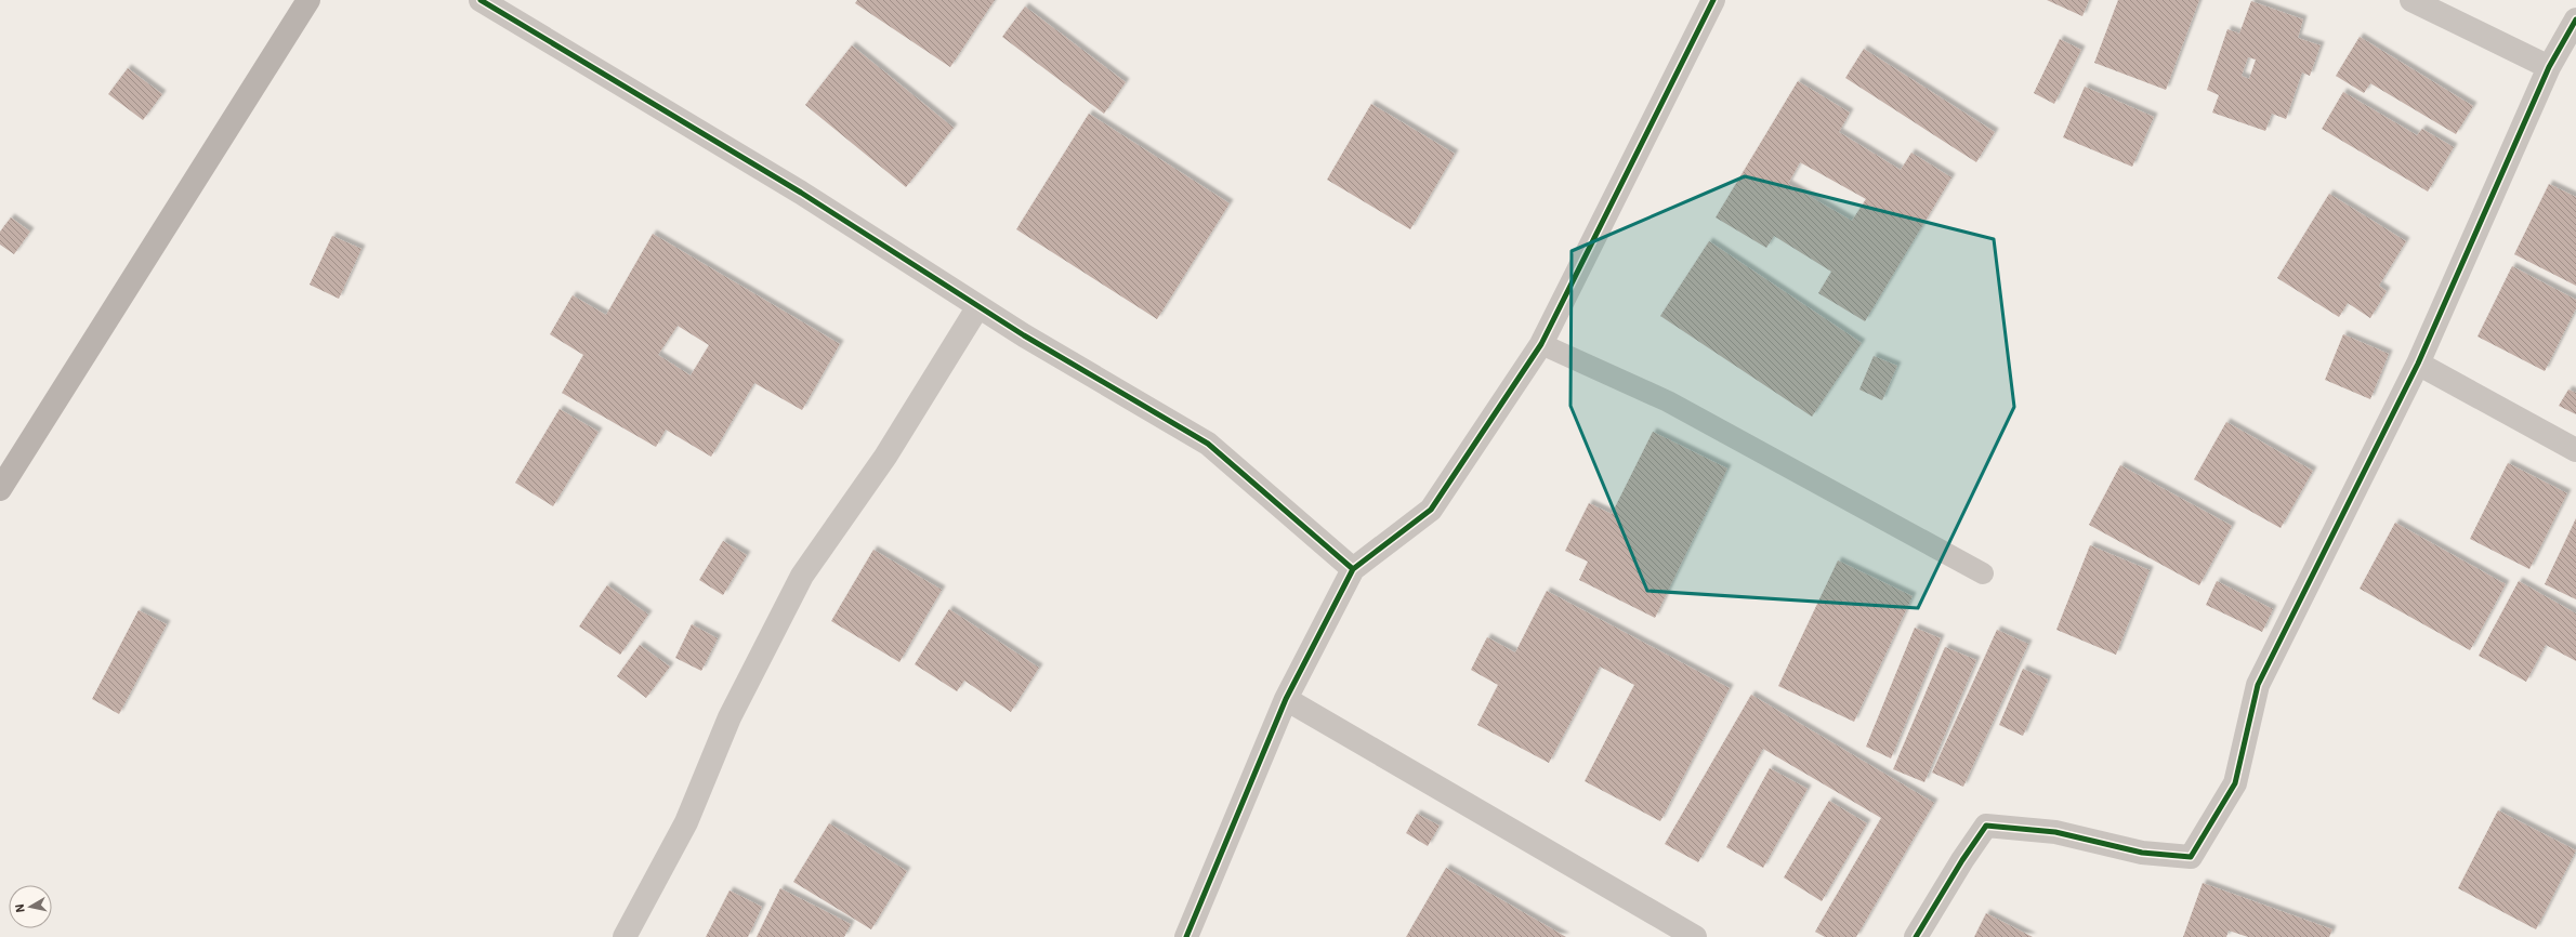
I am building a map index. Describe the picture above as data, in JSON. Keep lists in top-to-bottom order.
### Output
{
  "north": "left"
}
